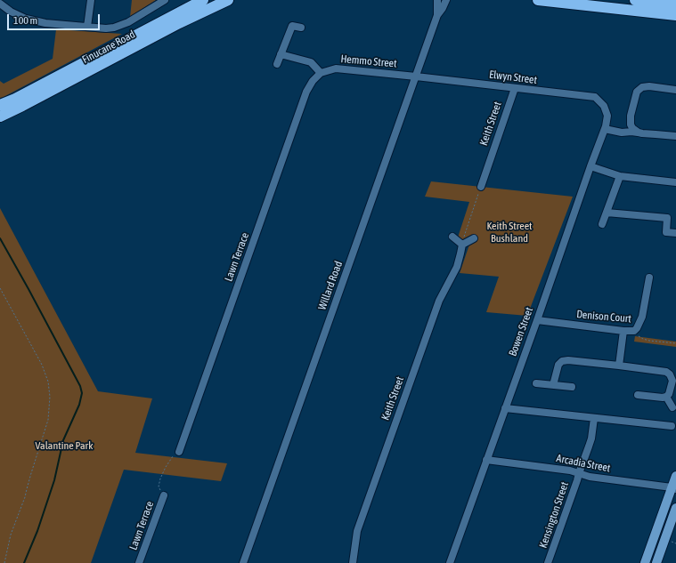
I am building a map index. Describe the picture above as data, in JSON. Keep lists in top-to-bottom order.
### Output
{
  "streets": {
    "highway": ["Finucane Road"],
    "street": [
      "Hemmo Street",
      "Elwyn Street",
      "Keith Street",
      "Lawn Terrace",
      "Willard Road",
      "Denison Court",
      "Bowen Street",
      "Arcadia Street",
      "Kensington Street"
    ]
  },
  "crossings": [
    ["Hemmo Street", "Elwyn Street"],
    ["Hemmo Street", "Lawn Terrace"],
    ["Hemmo Street", "Willard Road"],
    ["Elwyn Street", "Keith Street"],
    ["Elwyn Street", "Willard Road"],
    ["Elwyn Street", "Bowen Street"],
    ["Denison Court", "Bowen Street"],
    ["Bowen Street", "Arcadia Street"],
    ["Arcadia Street", "Kensington Street"]
  ],
  "parks": ["Keith Street Bushland", "Valantine Park"],
  "scale_bar": "100 m"
}
